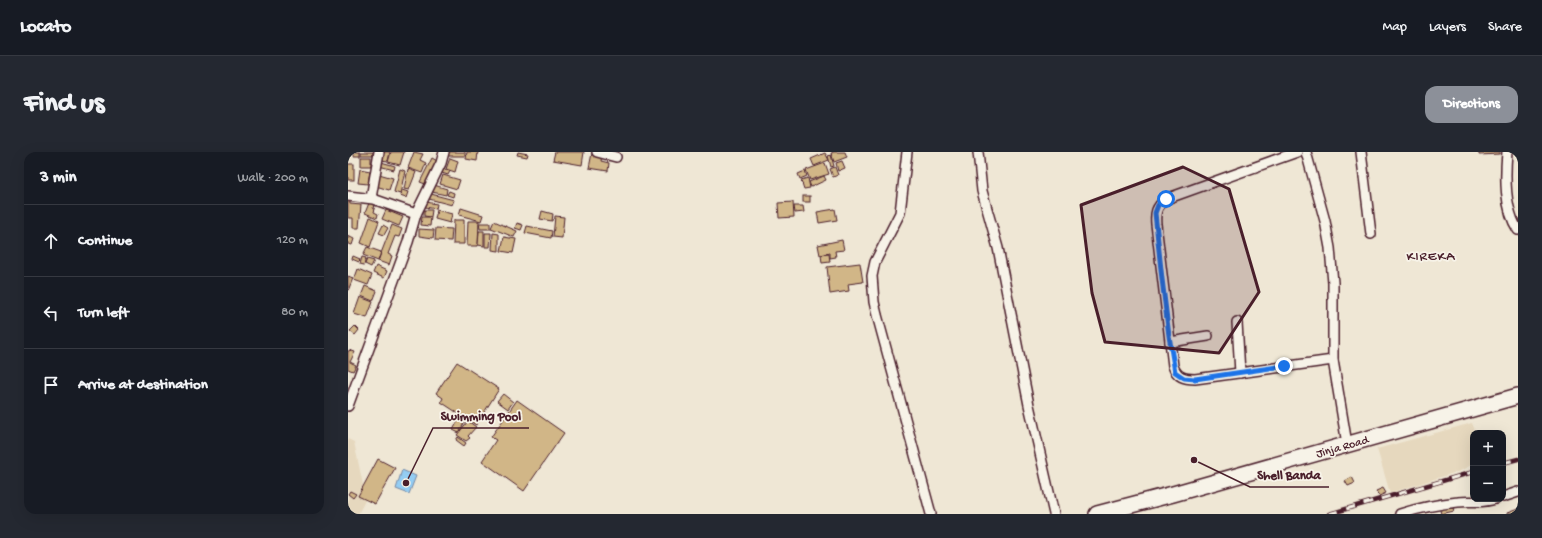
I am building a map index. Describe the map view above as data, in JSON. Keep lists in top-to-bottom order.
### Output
{
  "streets": {
    "highway": ["Jinja Road"]
  },
  "districts": ["KIREKA"],
  "places": ["Shell Banda", "Swimming Pool"],
  "page": {
    "header": "Locato",
    "nav": ["Map", "Layers", "Share"],
    "buttons": "Directions",
    "title": "Find us",
    "heading": ["3 min", "Walk · 200 m"],
    "list": [
      ["Continue", "120 m"],
      ["Turn left", "80 m"],
      "Arrive at destination"
    ],
    "map_buttons": ["+", "−"]
  }
}
